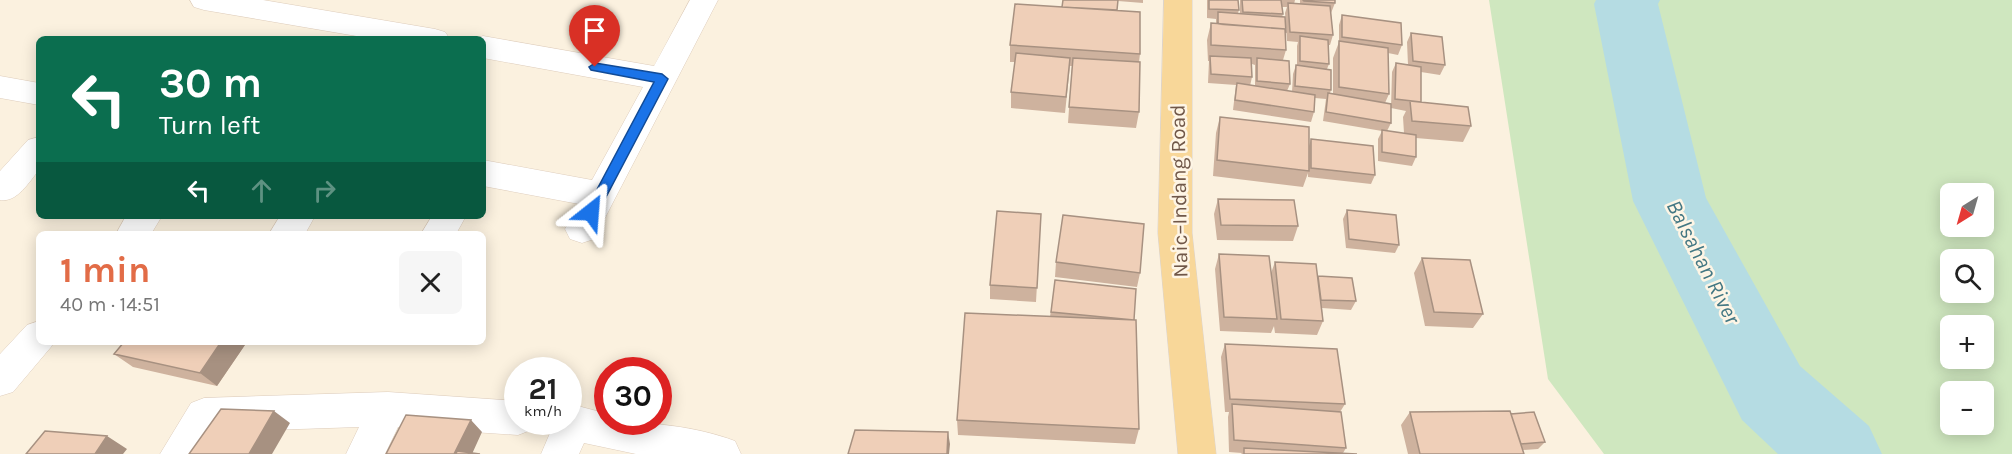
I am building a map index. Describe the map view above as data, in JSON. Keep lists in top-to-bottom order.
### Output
{
  "streets": {
    "main road": ["Naic–Indang Road"]
  },
  "water": ["Balsahan River"],
  "north": "bottom left",
  "page": {
    "turn": ["30 m", "Turn left"],
    "map_buttons": ["+", "−"],
    "heading": ["1 min", "40 m · 14:51"],
    "speed": "21 km/h",
    "limit": "30"
  }
}
